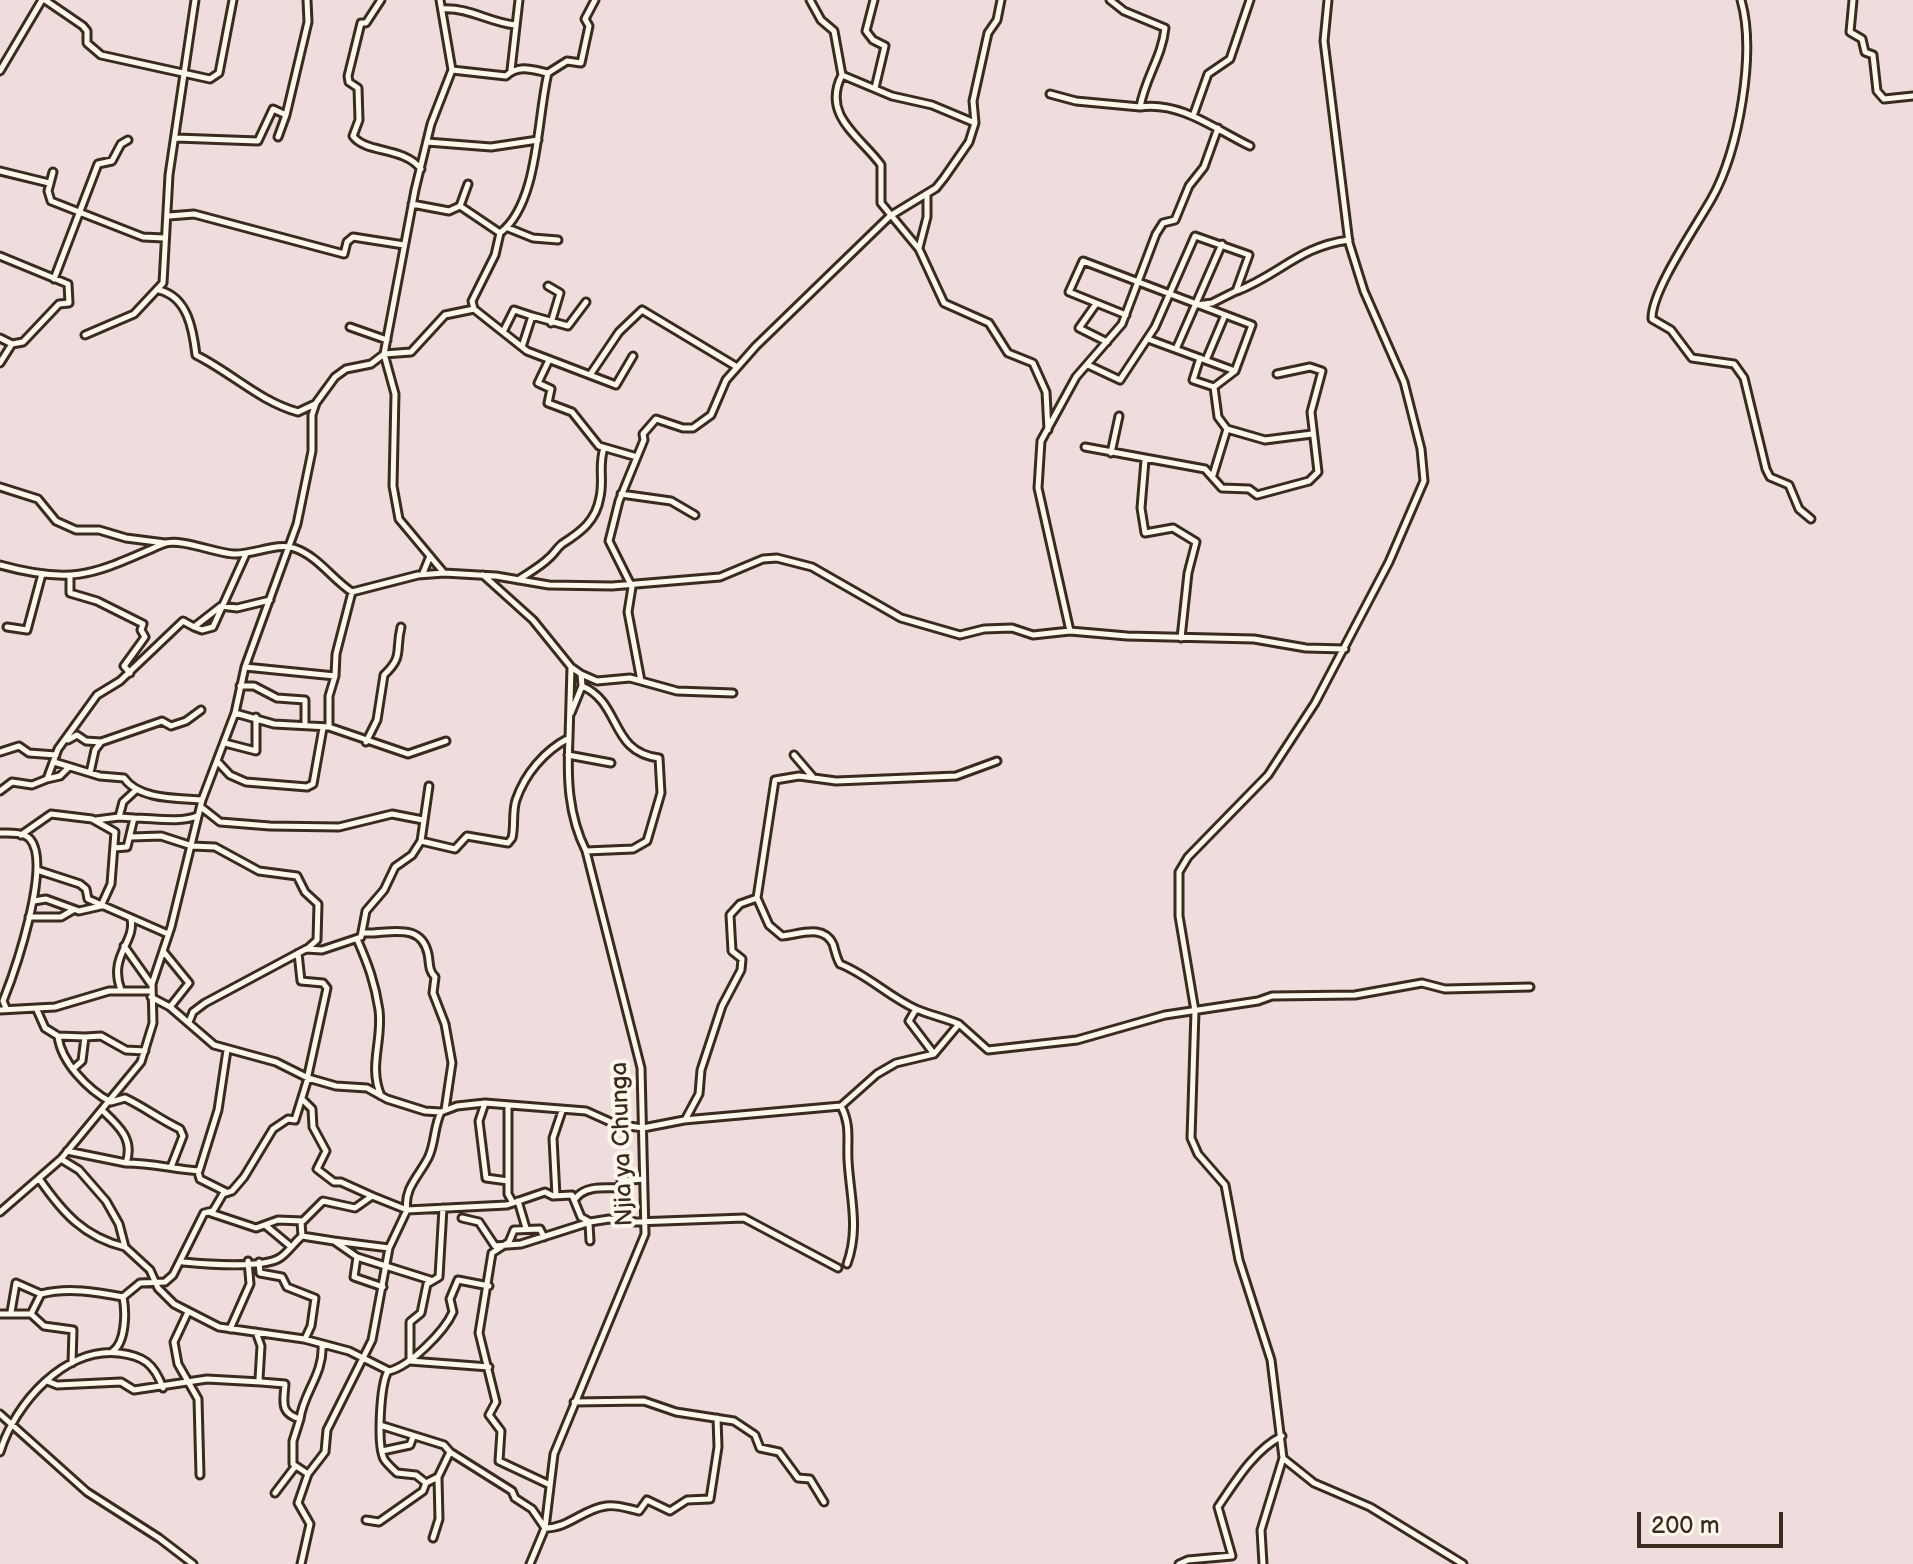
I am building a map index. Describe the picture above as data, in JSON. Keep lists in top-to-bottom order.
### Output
{
  "streets": {
    "street": ["Njia ya Chunga"]
  },
  "scale_bar": "200 m"
}
